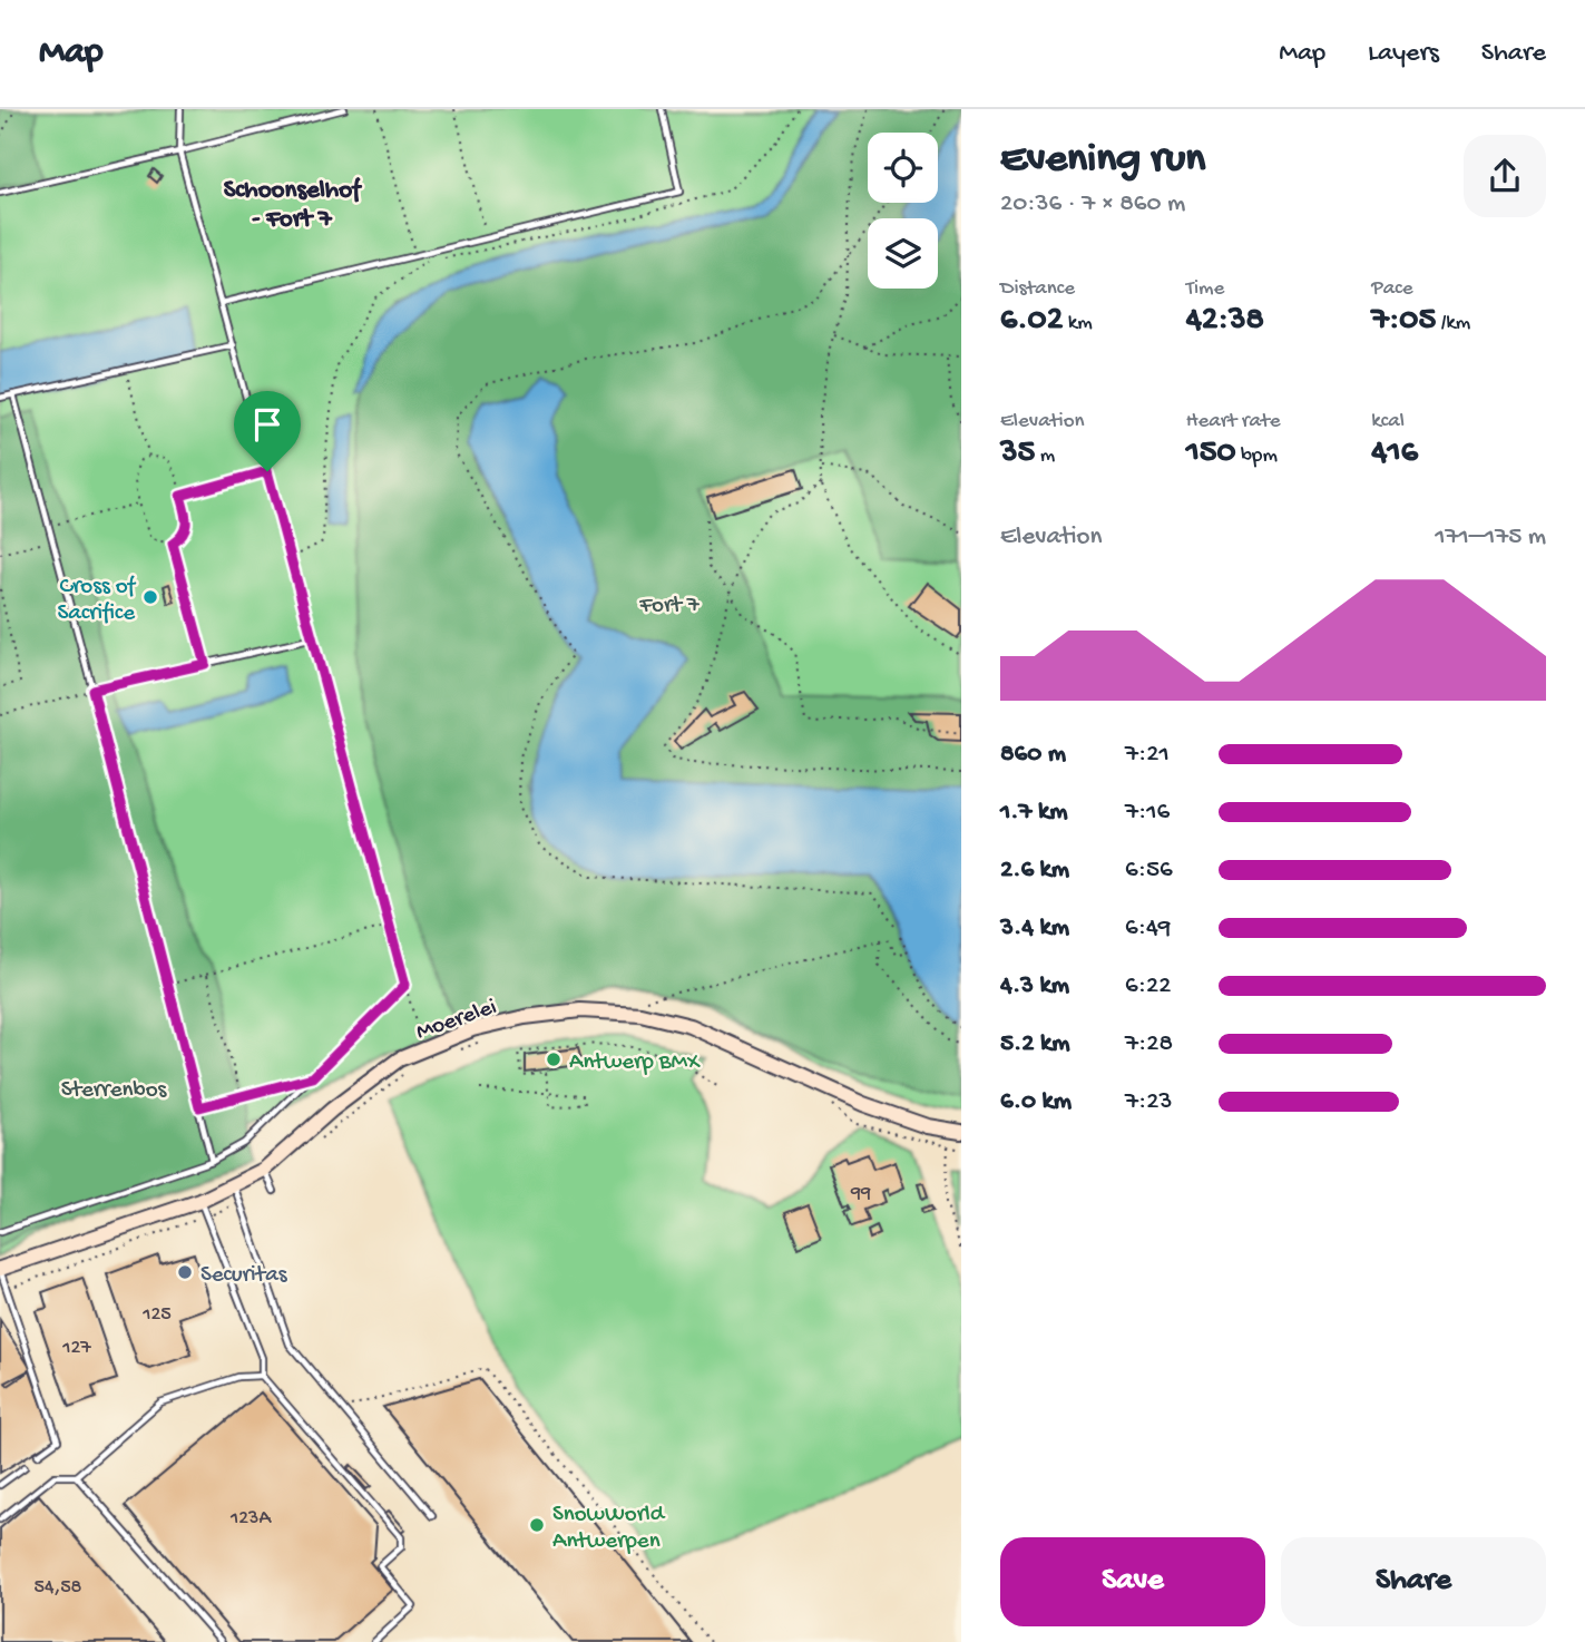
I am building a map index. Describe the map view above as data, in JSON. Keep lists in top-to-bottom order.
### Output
{
  "streets": {
    "street": ["Moerelei"]
  },
  "districts": ["Schoonselhof - Fort 7"],
  "parks": ["Fort 7", "Sterrenbos"],
  "places": [
    "Cross of Sacrifice",
    "Antwerp BMX",
    "Securitas",
    "SnowWorld Antwerpen"
  ],
  "house_numbers": [
    "99",
    "125",
    "127",
    "123A",
    "54,58"
  ],
  "page": {
    "header": "Map",
    "nav": ["Map", "Layers", "Share"],
    "heading": ["Evening run", "20:36 · 7 × 860 m"],
    "stats": [
      ["Distance", "6.02 km"],
      ["Time", "42:38"],
      ["Pace", "7:05 /km"],
      ["Elevation", "35 m"],
      ["Heart rate", "150 bpm"],
      ["kcal", "416"]
    ],
    "chart": ["Elevation", "171–175 m"],
    "list": [
      {
        "name": "860 m",
        "note": "7:21"
      },
      {
        "name": "1.7 km",
        "note": "7:16"
      },
      {
        "name": "2.6 km",
        "note": "6:56"
      },
      {
        "name": "3.4 km",
        "note": "6:49"
      },
      {
        "name": "4.3 km",
        "note": "6:22"
      },
      {
        "name": "5.2 km",
        "note": "7:28"
      },
      {
        "name": "6.0 km",
        "note": "7:23"
      }
    ],
    "buttons": ["Save", "Share"]
  }
}
